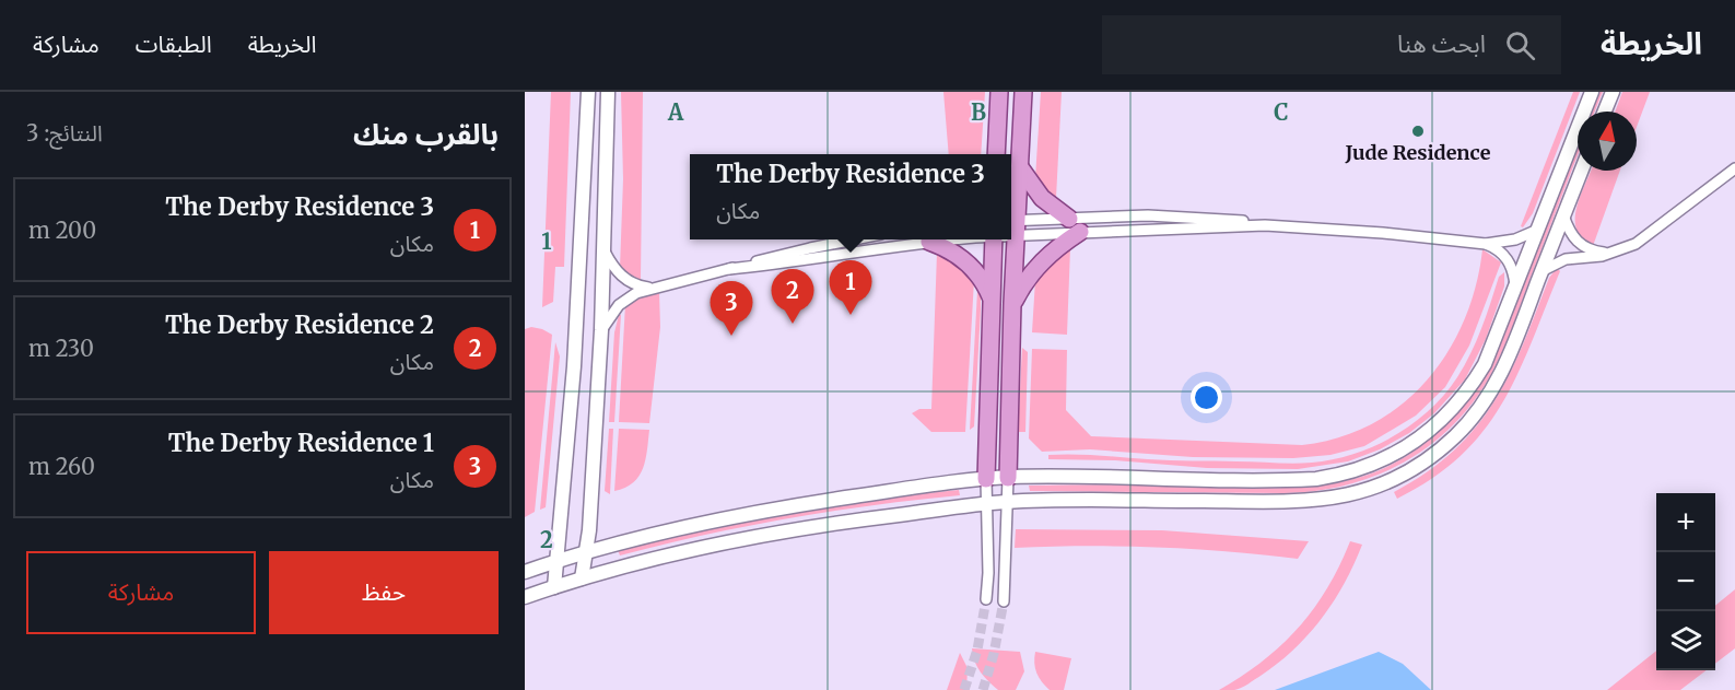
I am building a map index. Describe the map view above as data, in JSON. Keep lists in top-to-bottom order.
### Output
{
  "places": ["Jude Residence"],
  "north": "top",
  "page": {
    "header": "الخريطة",
    "search": "ابحث هنا",
    "nav": ["الخريطة", "الطبقات", "مشاركة"],
    "heading": ["بالقرب منك", "النتائج: 3"],
    "popup": ["The Derby Residence 3", "مكان"],
    "list": [
      {
        "mark": "1",
        "name": "The Derby Residence 3",
        "note": "مكان",
        "value": "200 m"
      },
      {
        "mark": "2",
        "name": "The Derby Residence 2",
        "note": "مكان",
        "value": "230 m"
      },
      {
        "mark": "3",
        "name": "The Derby Residence 1",
        "note": "مكان",
        "value": "260 m"
      }
    ],
    "pins": ["1", "2", "3"],
    "map_buttons": ["+", "−"],
    "buttons": ["حفظ", "مشاركة"]
  },
  "grid": {
    "columns": ["A", "B", "C"],
    "rows": ["1", "2"]
  }
}
